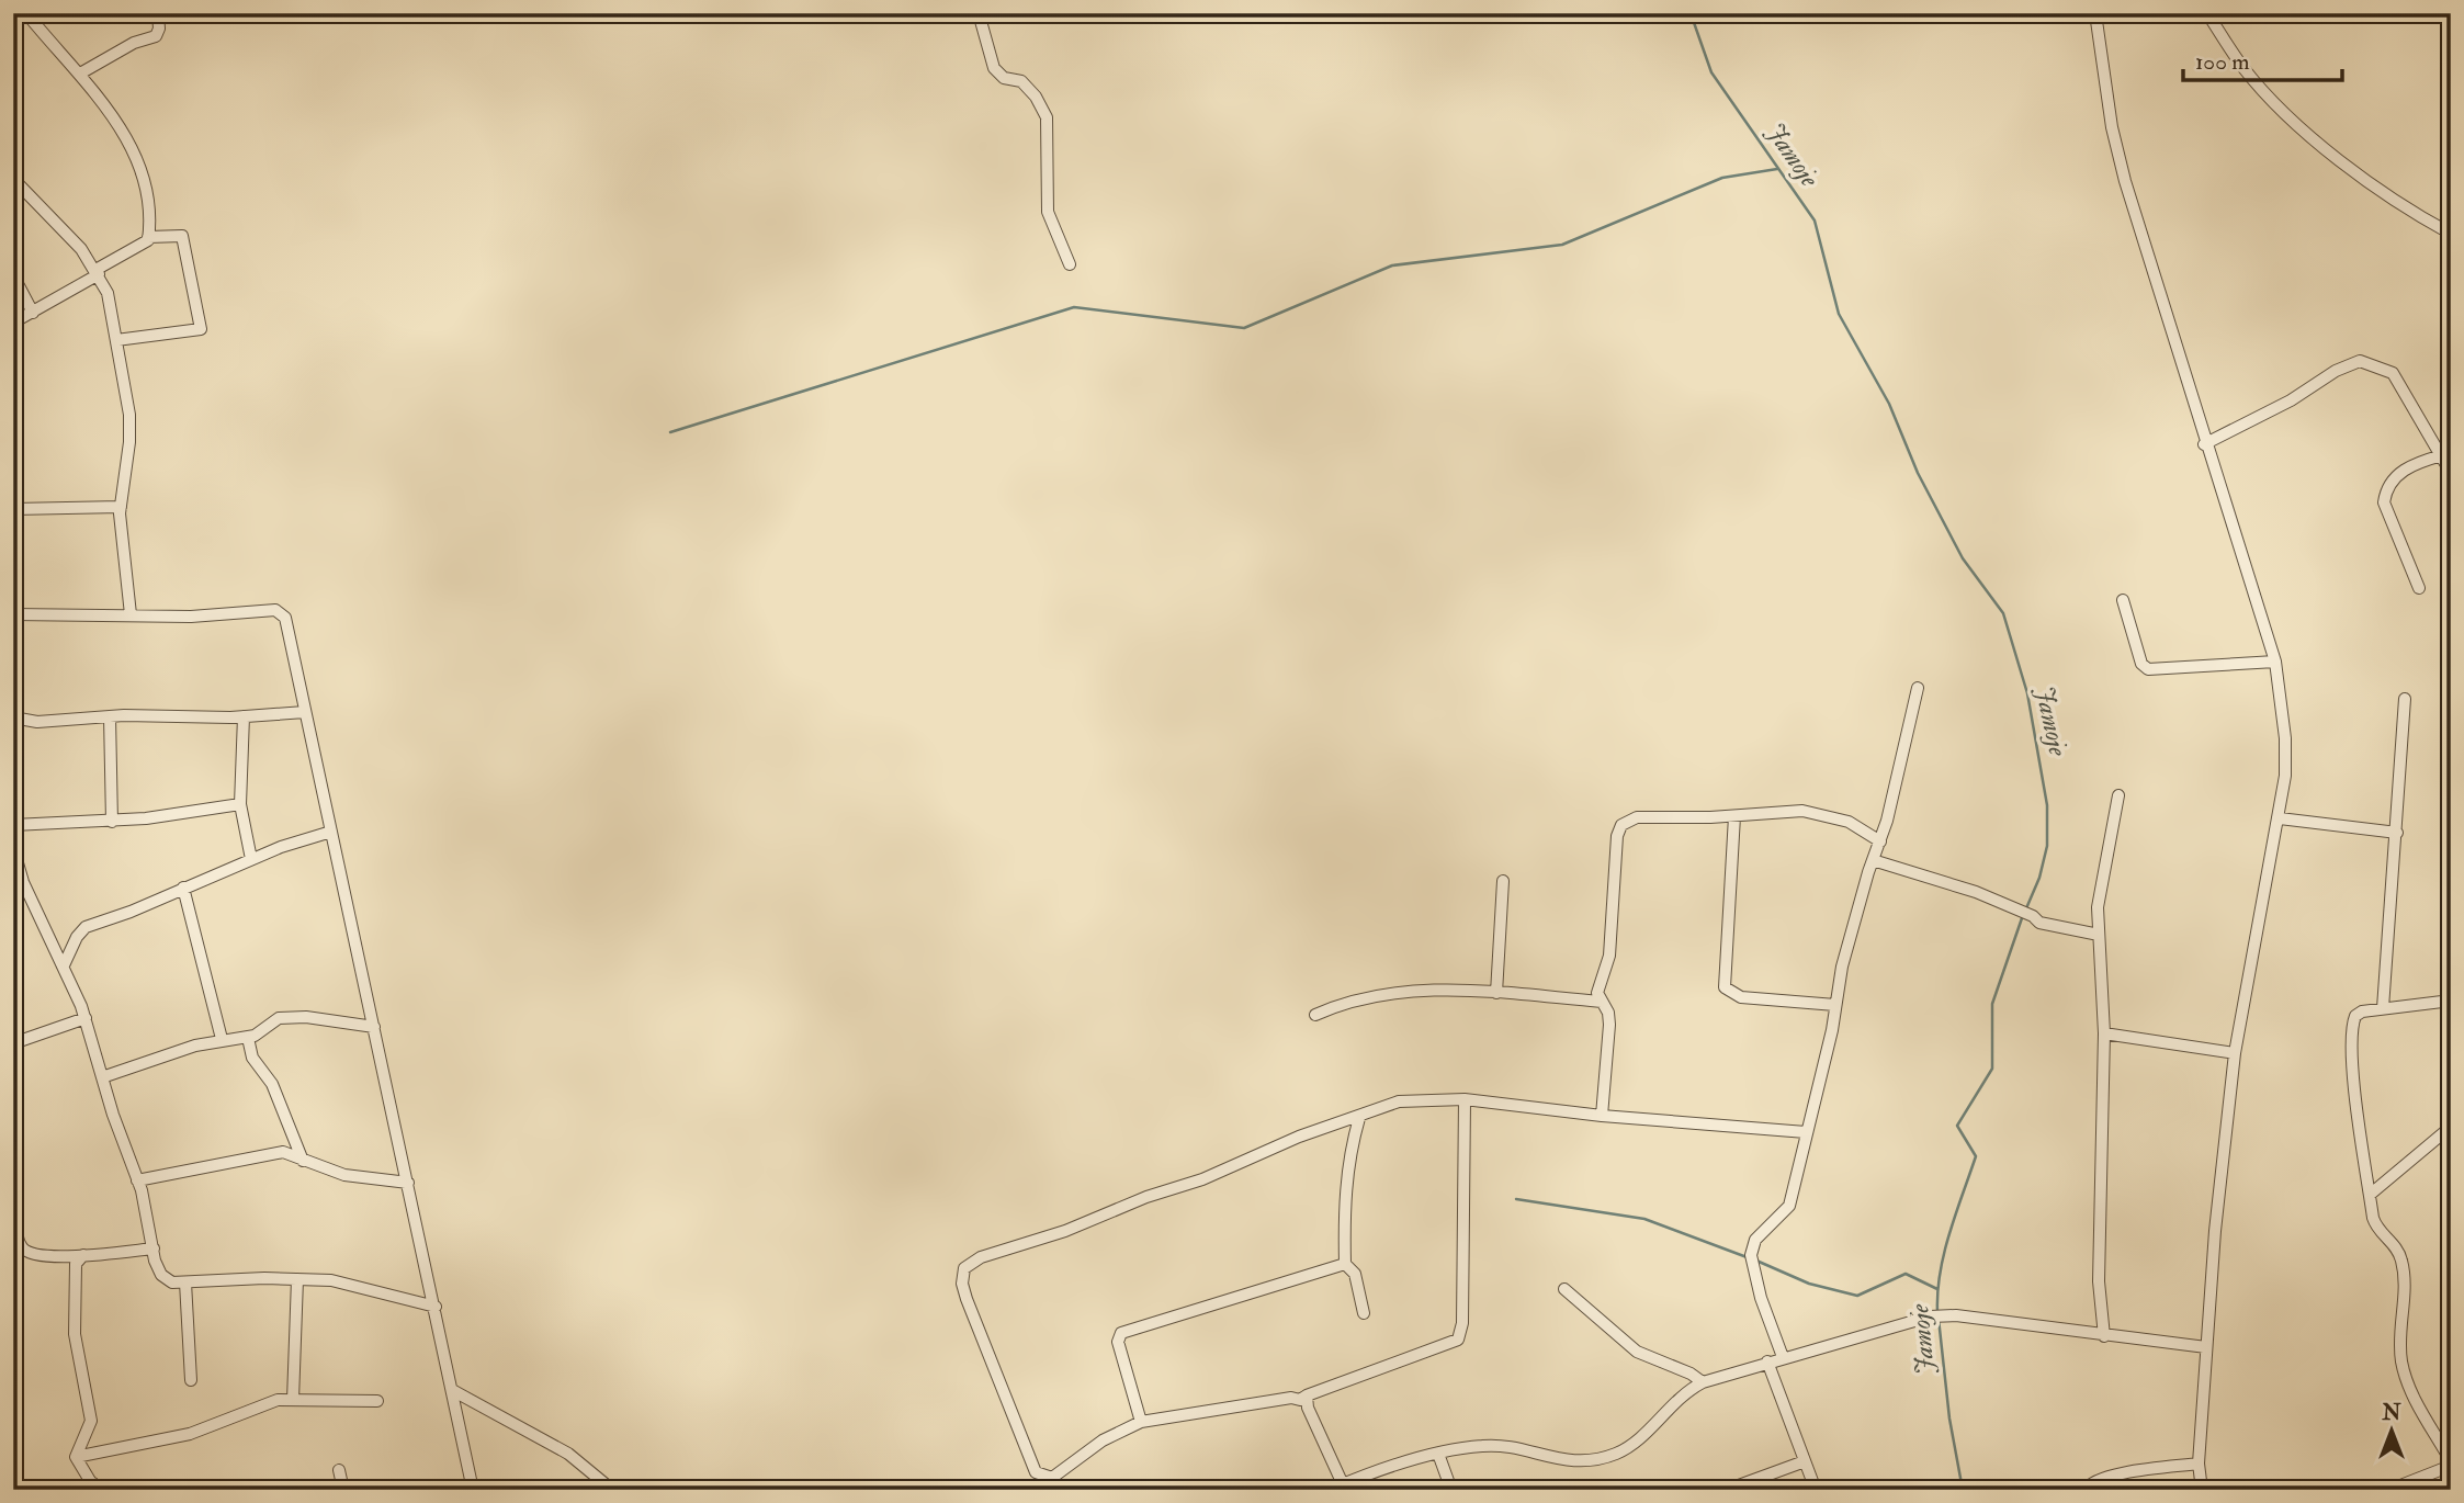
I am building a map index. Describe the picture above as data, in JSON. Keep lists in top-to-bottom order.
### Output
{
  "water": ["Jamoje"],
  "scale_bar": "100 m",
  "north": "top"
}
